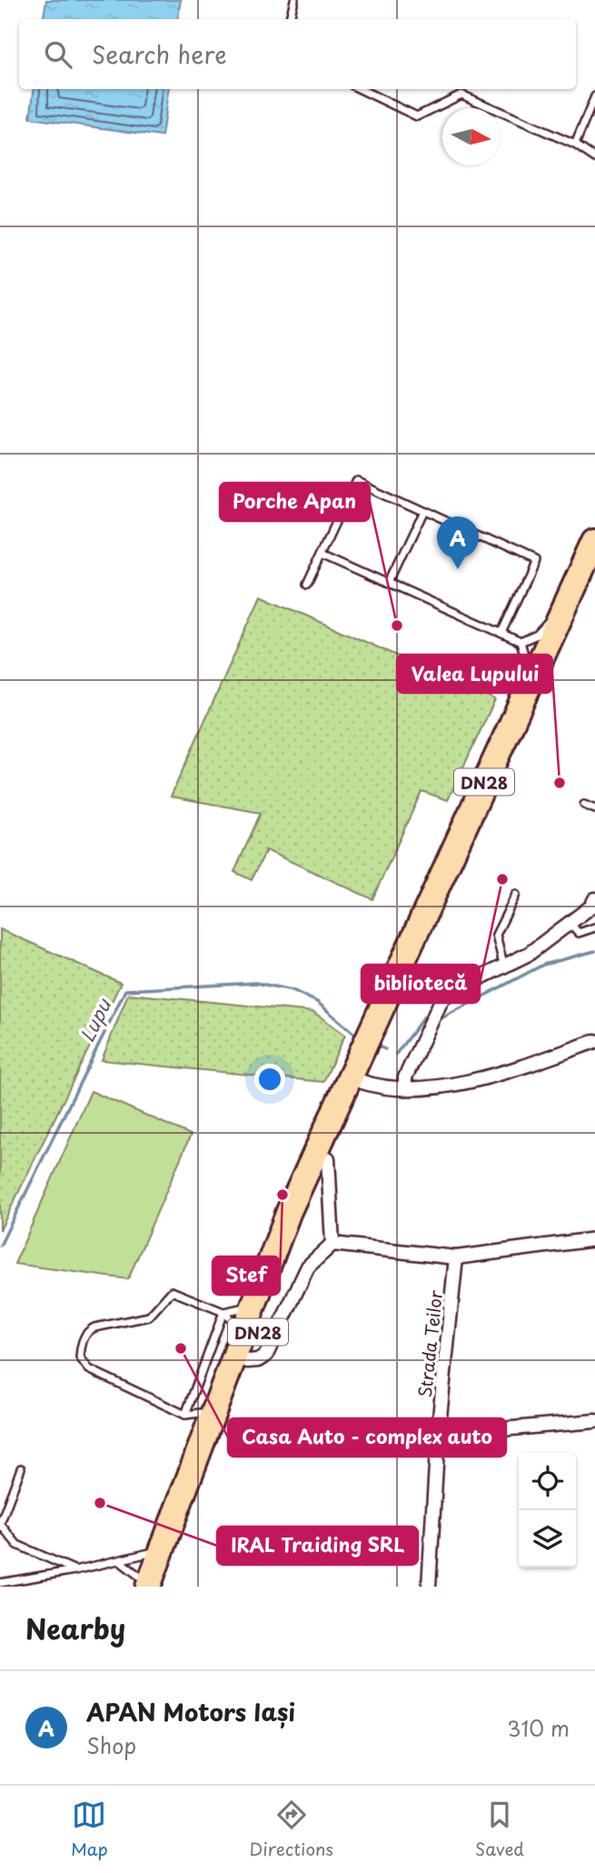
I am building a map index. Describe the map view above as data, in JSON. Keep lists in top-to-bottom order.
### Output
{
  "streets": {
    "highway": ["DN28"],
    "street": ["Strada Teilor"]
  },
  "water": ["Lupu"],
  "places": [
    "Porche Apan",
    "Valea Lupului",
    "bibliotecă",
    "Stef",
    "Casa Auto - complex auto",
    "IRAL Traiding SRL"
  ],
  "north": "right",
  "page": {
    "search": "Search here",
    "pins": "A",
    "heading": "Nearby",
    "list": [
      {
        "mark": "A",
        "name": "APAN Motors Iași",
        "note": "Shop",
        "value": "310 m"
      }
    ],
    "nav": ["Map", "Directions", "Saved"]
  }
}
